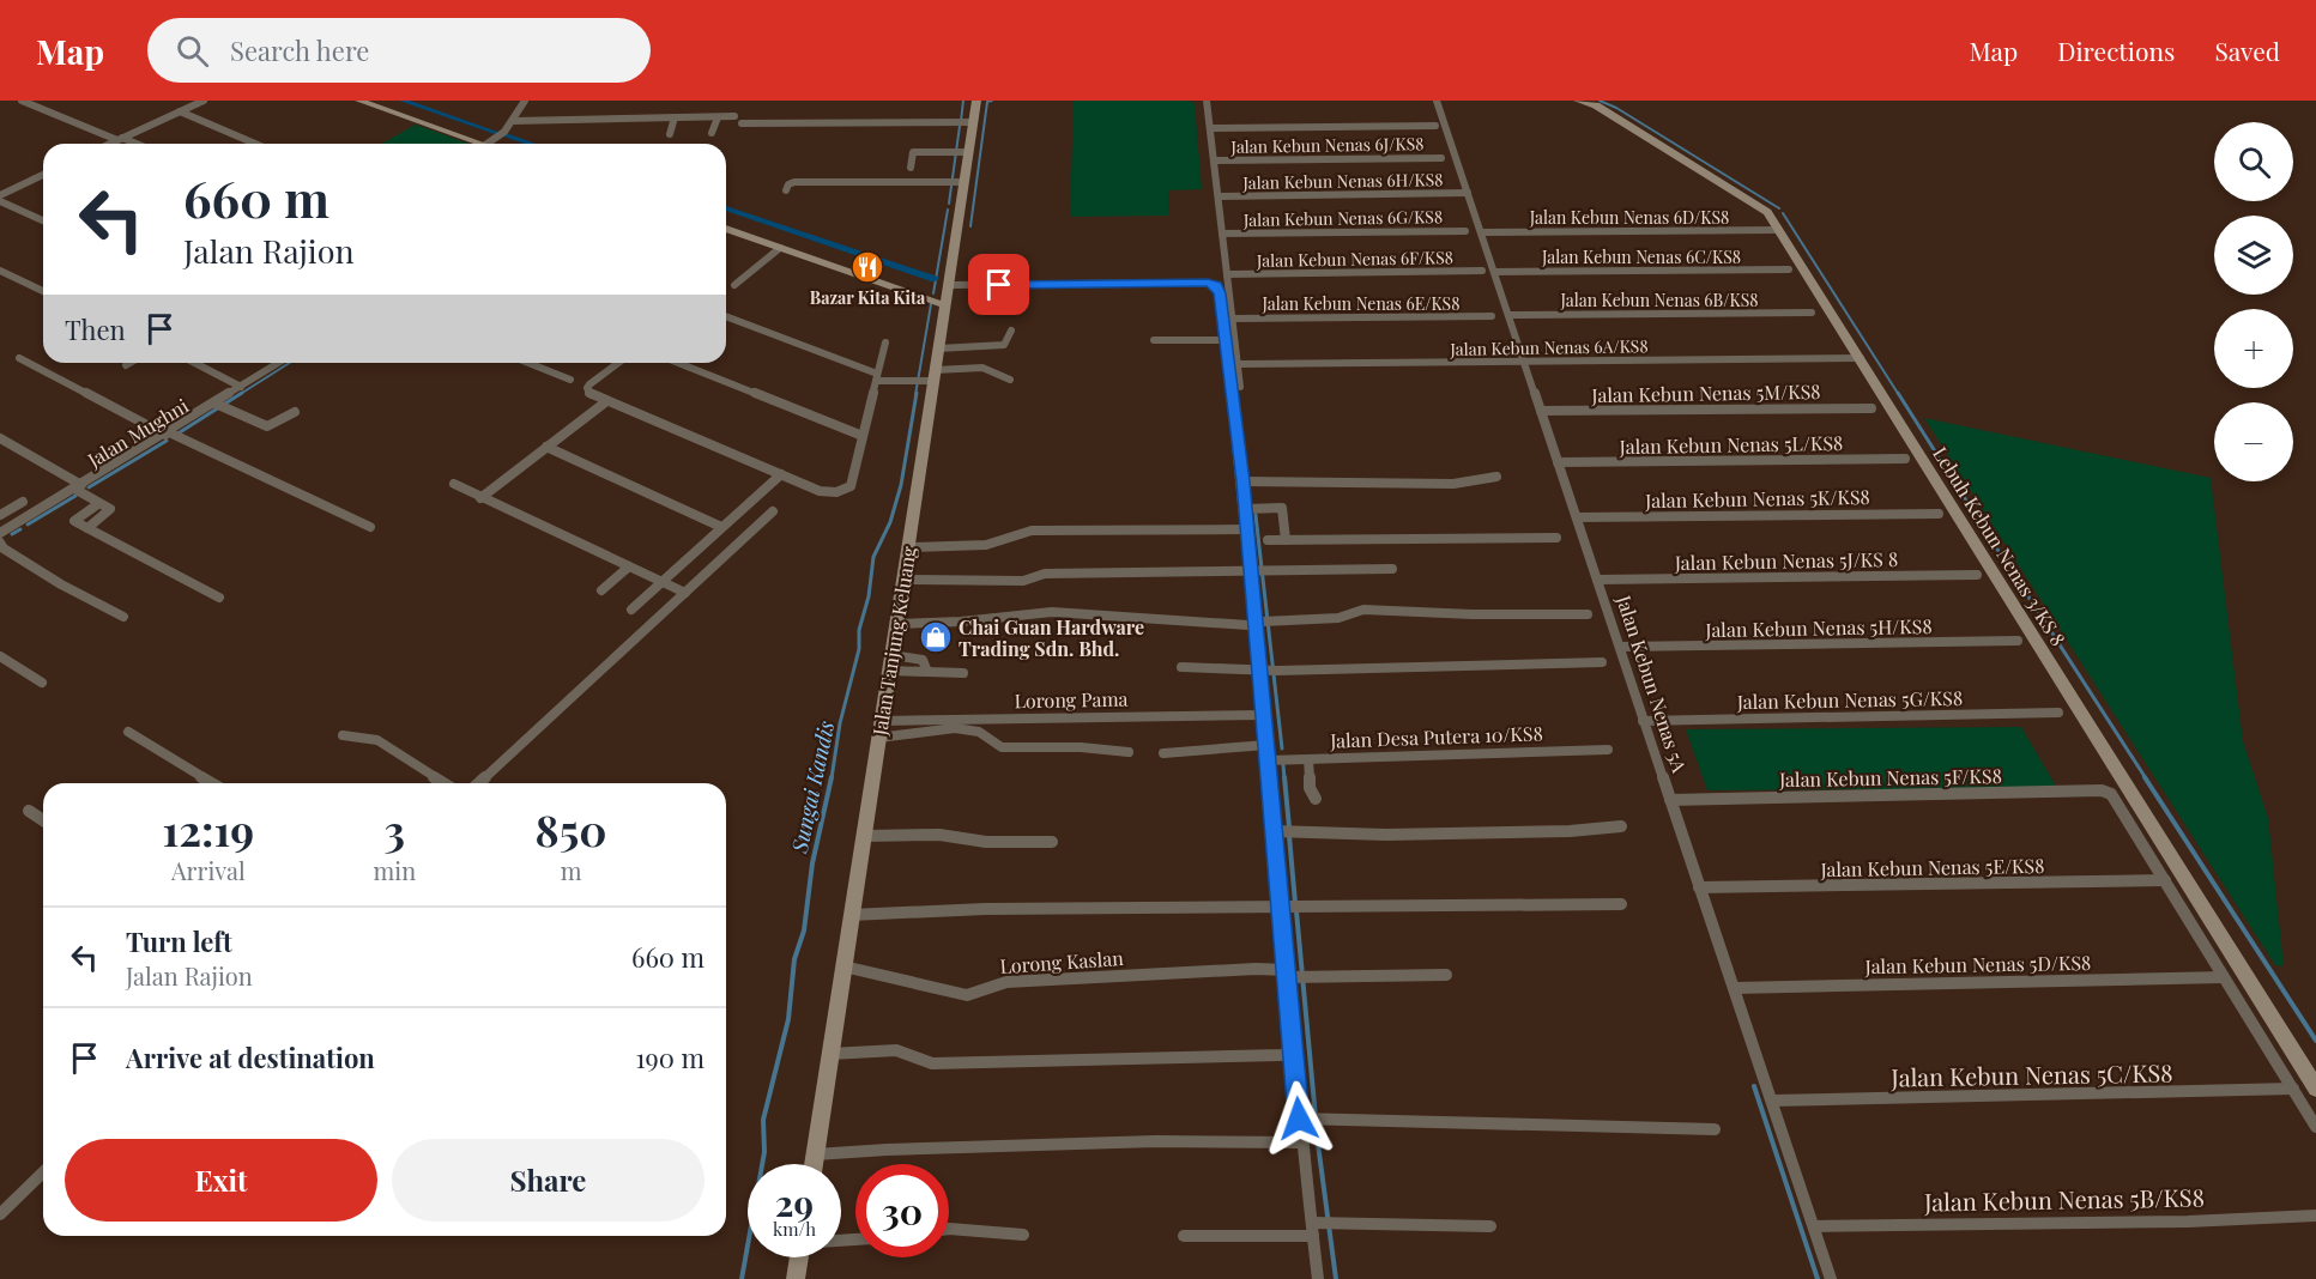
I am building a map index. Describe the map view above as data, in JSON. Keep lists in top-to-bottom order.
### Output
{
  "streets": {
    "street": [
      "Jalan Kebun Nenas 6J/KS8",
      "Jalan Kebun Nenas 6H/KS8",
      "Jalan Kebun Nenas 6D/KS8",
      "Jalan Kebun Nenas 6G/KS8",
      "Jalan Kebun Nenas 6C/KS8",
      "Jalan Kebun Nenas 6F/KS8",
      "Jalan Kebun Nenas 6B/KS8",
      "Jalan Kebun Nenas 6E/KS8",
      "Jalan Kebun Nenas 6A/KS8",
      "Jalan Kebun Nenas 5M/KS8",
      "Jalan Mughni",
      "Jalan Kebun Nenas 5L/KS8",
      "Jalan Kebun Nenas 5K/KS8",
      "Lebuh Kebun Nenas 3/KS 8",
      "Jalan Kebun Nenas 5J/KS 8",
      "Jalan Kebun Nenas 5H/KS8",
      "Jalan Tanjung Keluang",
      "Jalan Kebun Nenas 5A",
      "Lorong Pama",
      "Jalan Kebun Nenas 5G/KS8",
      "Jalan Desa Putera 10/KS8",
      "Jalan Kebun Nenas 5F/KS8",
      "Jalan Kebun Nenas 5E/KS8",
      "Lorong Kaslan",
      "Jalan Kebun Nenas 5D/KS8",
      "Jalan Kebun Nenas 5C/KS8",
      "Jalan Kebun Nenas 5B/KS8"
    ]
  },
  "crossings": [
    ["Jalan Kebun Nenas 6H/KS8", "Jalan Kebun Nenas 5A"],
    ["Jalan Kebun Nenas 6D/KS8", "Lebuh Kebun Nenas 3/KS 8"],
    ["Jalan Kebun Nenas 6D/KS8", "Jalan Kebun Nenas 5A"],
    ["Jalan Kebun Nenas 6C/KS8", "Jalan Kebun Nenas 5A"],
    ["Jalan Kebun Nenas 6B/KS8", "Jalan Kebun Nenas 5A"],
    ["Jalan Kebun Nenas 6A/KS8", "Lebuh Kebun Nenas 3/KS 8"],
    ["Jalan Kebun Nenas 6A/KS8", "Jalan Kebun Nenas 5A"],
    ["Jalan Kebun Nenas 5M/KS8", "Jalan Kebun Nenas 5A"],
    ["Jalan Kebun Nenas 5L/KS8", "Jalan Kebun Nenas 5A"],
    ["Jalan Kebun Nenas 5K/KS8", "Jalan Kebun Nenas 5A"],
    ["Jalan Kebun Nenas 5J/KS 8", "Jalan Kebun Nenas 5A"],
    ["Jalan Kebun Nenas 5H/KS8", "Jalan Kebun Nenas 5A"],
    ["Jalan Tanjung Keluang", "Lorong Pama"],
    ["Jalan Tanjung Keluang", "Lorong Kaslan"],
    ["Jalan Kebun Nenas 5A", "Jalan Kebun Nenas 5G/KS8"],
    ["Jalan Kebun Nenas 5A", "Jalan Kebun Nenas 5F/KS8"],
    ["Jalan Kebun Nenas 5A", "Jalan Kebun Nenas 5E/KS8"],
    ["Jalan Kebun Nenas 5A", "Jalan Kebun Nenas 5D/KS8"],
    ["Jalan Kebun Nenas 5A", "Jalan Kebun Nenas 5C/KS8"],
    ["Jalan Kebun Nenas 5A", "Jalan Kebun Nenas 5B/KS8"],
    ["Jalan Kebun Nenas 5F/KS8", "Jalan Kebun Nenas 5E/KS8"]
  ],
  "water": ["Sungai Kandis"],
  "places": {
    "restaurant": ["Bazar Kita Kita"],
    "shop": ["Chai Guan Hardware Trading Sdn. Bhd."]
  },
  "page": {
    "header": "Map",
    "search": "Search here",
    "nav": ["Map", "Directions", "Saved"],
    "map_buttons": ["+", "−"],
    "turn": ["660 m", "Jalan Rajion"],
    "then": "Then",
    "eta": [
      "12:19",
      "Arrival",
      "3",
      "min",
      "850",
      "m"
    ],
    "list": [
      {
        "name": "Turn left",
        "note": "Jalan Rajion",
        "value": "660 m"
      },
      {
        "name": "Arrive at destination",
        "value": "190 m"
      }
    ],
    "buttons": ["Exit", "Share"],
    "speed": "29 km/h",
    "limit": "30"
  }
}
